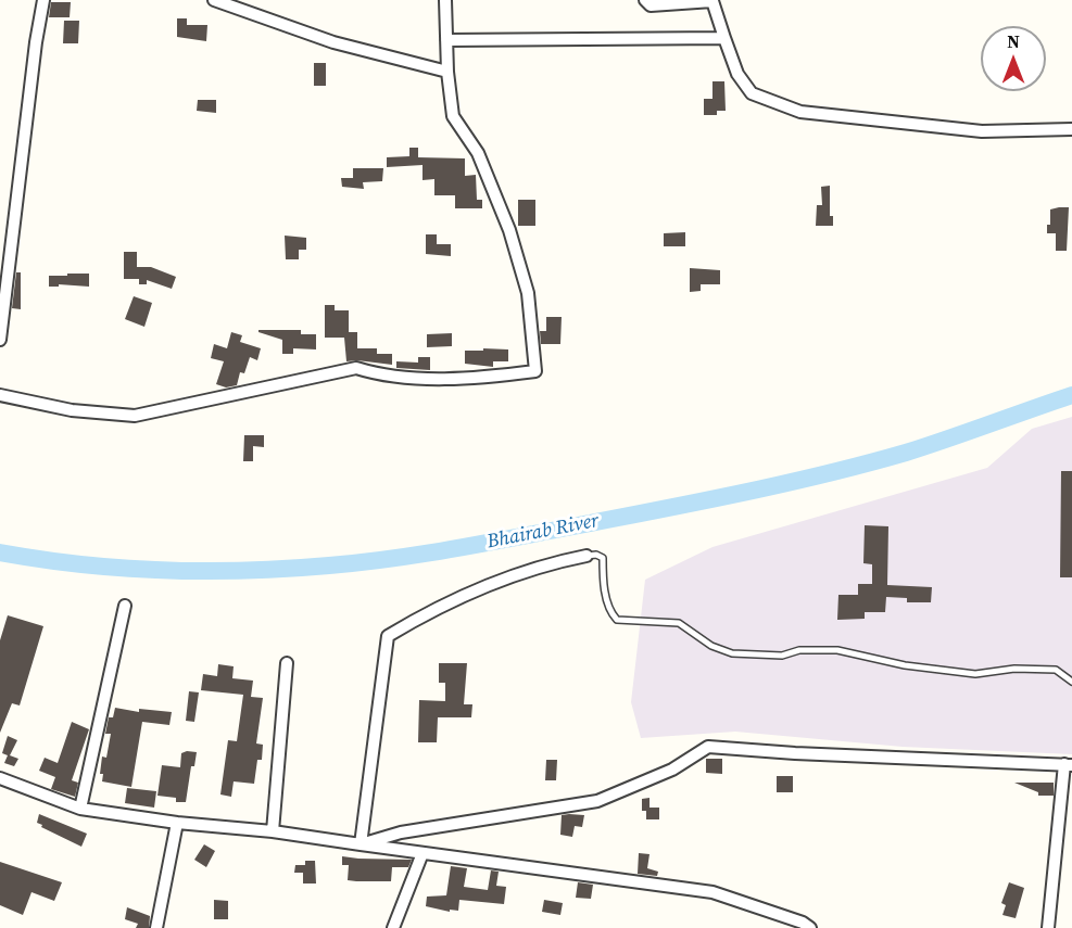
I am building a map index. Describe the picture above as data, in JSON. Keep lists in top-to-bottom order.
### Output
{
  "water": ["Bhairab River"],
  "north": "top"
}
